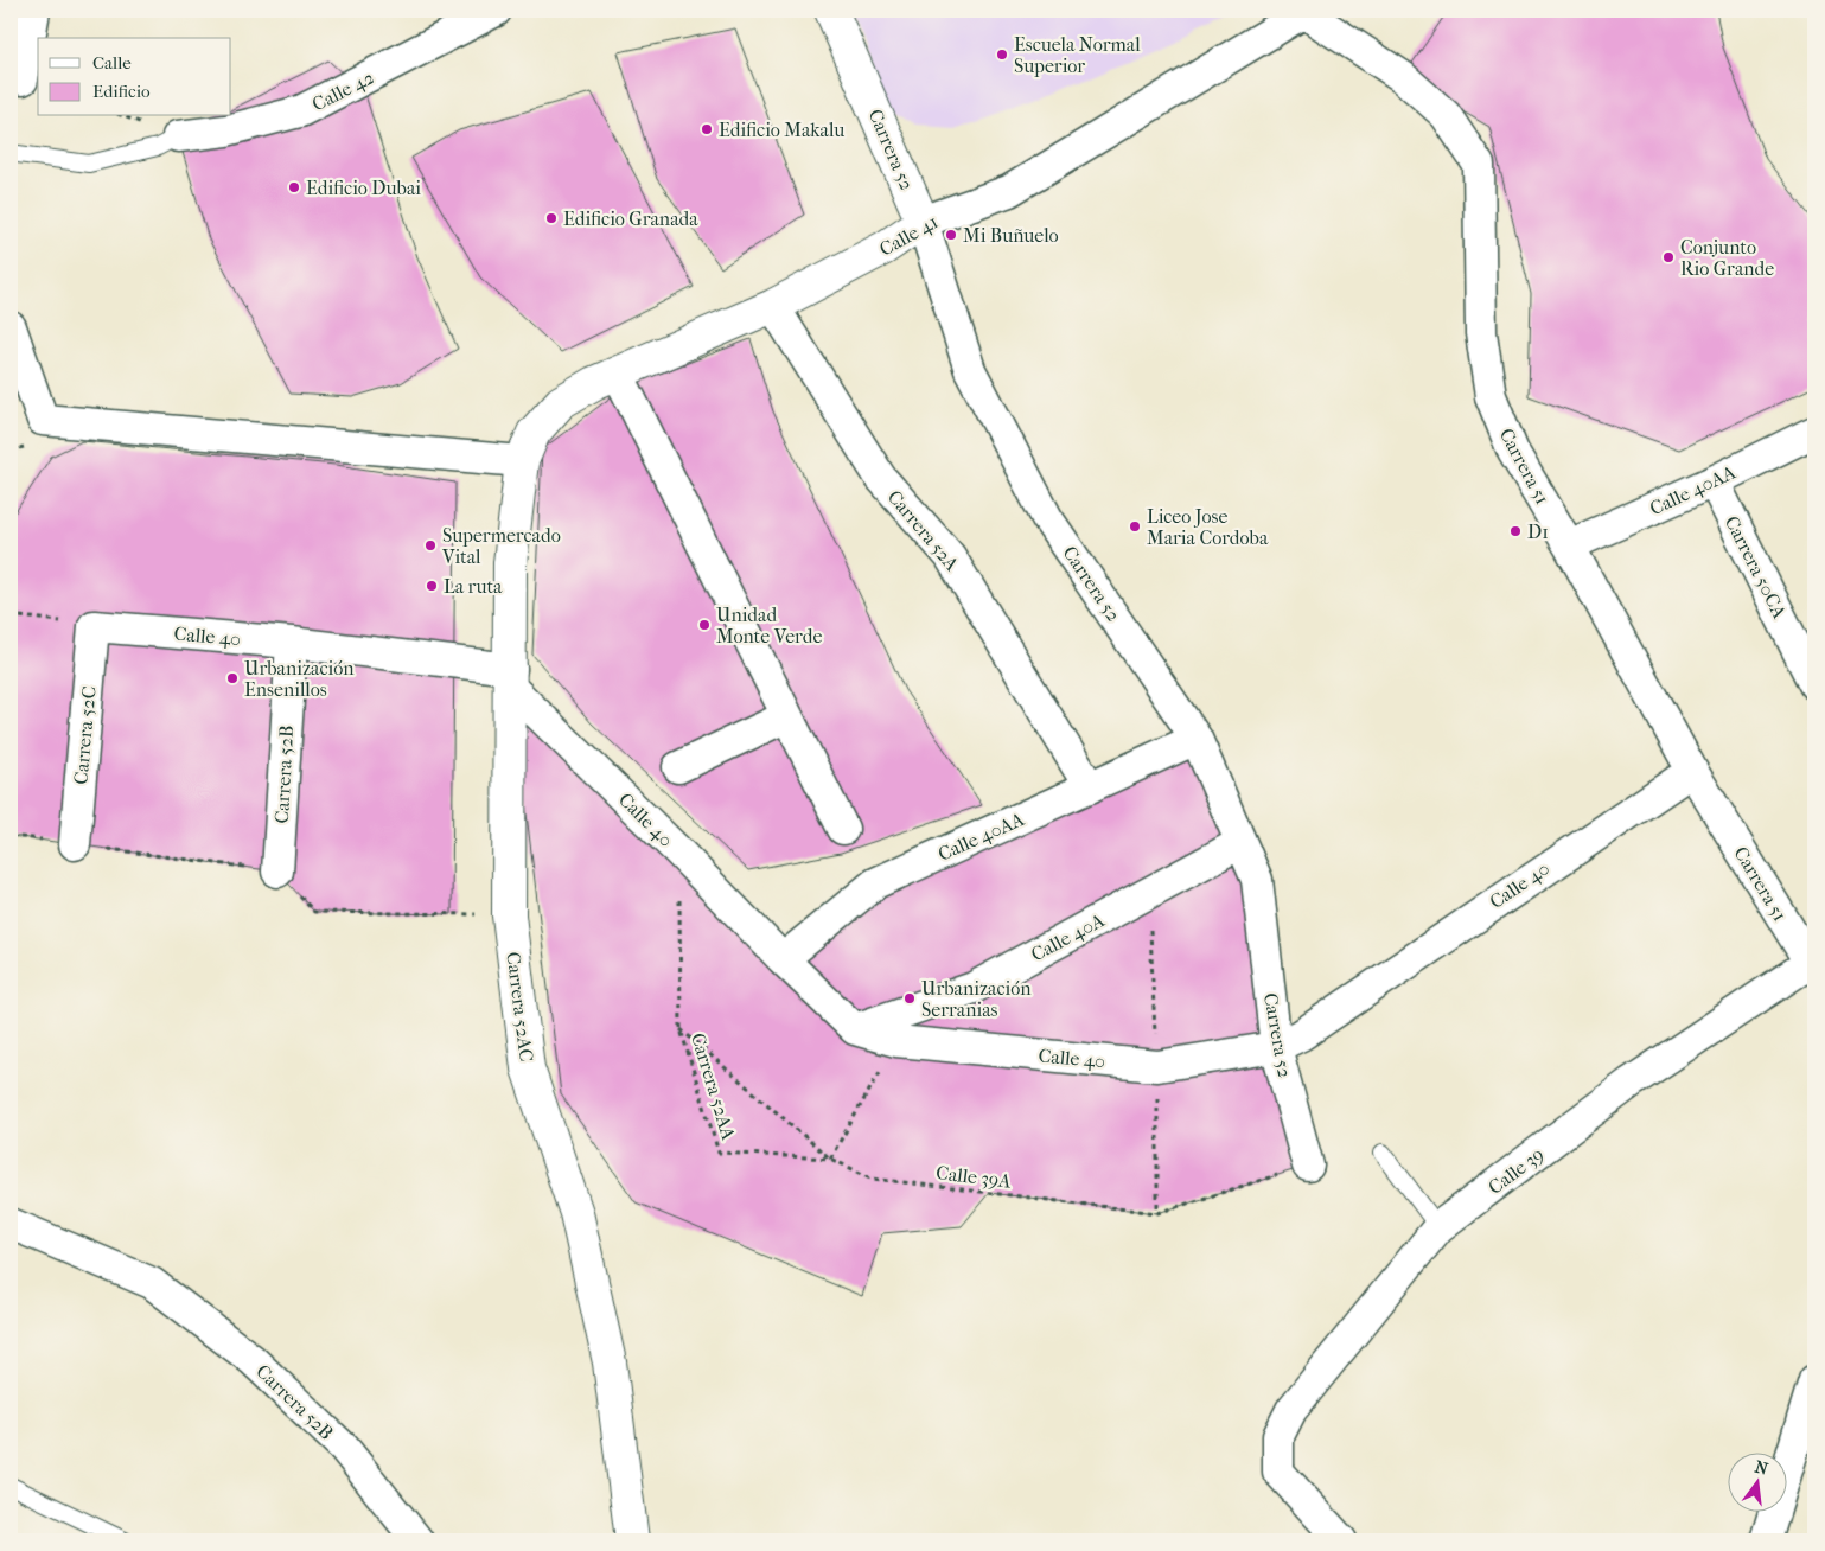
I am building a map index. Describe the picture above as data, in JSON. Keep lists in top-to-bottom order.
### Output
{
  "streets": {
    "street": [
      "Calle 42",
      "Carrera 52",
      "Calle 41",
      "Carrera 51",
      "Calle 40AA",
      "Carrera 52A",
      "Carrera 50CA",
      "Calle 40",
      "Carrera 52C",
      "Carrera 52B",
      "Calle 40A",
      "Carrera 52AC",
      "Calle 39"
    ],
    "path": ["Carrera 52AA", "Calle 39A"]
  },
  "crossings": [
    ["Carrera 52", "Calle 41"],
    ["Carrera 52", "Calle 40AA"],
    ["Carrera 52", "Calle 40"],
    ["Carrera 52", "Calle 40A"],
    ["Carrera 52", "Calle 39A"],
    ["Calle 41", "Carrera 51"],
    ["Calle 41", "Carrera 52A"],
    ["Calle 41", "Carrera 52AC"],
    ["Carrera 51", "Calle 40AA"],
    ["Carrera 51", "Calle 40"],
    ["Carrera 51", "Calle 39"],
    ["Calle 40AA", "Carrera 52A"],
    ["Calle 40AA", "Carrera 50CA"],
    ["Calle 40AA", "Calle 40"],
    ["Calle 40", "Carrera 52C"],
    ["Calle 40", "Carrera 52B"],
    ["Calle 40", "Calle 40A"],
    ["Calle 40", "Carrera 52AC"],
    ["Calle 40", "Carrera 52AA"],
    ["Carrera 52AA", "Calle 39A"]
  ],
  "places": [
    "Escuela Normal Superior",
    "Edificio Makalu",
    "Edificio Dubai",
    "Edificio Granada",
    "Mi Buñuelo",
    "Conjunto Rio Grande",
    "Liceo Jose Maria Cordoba",
    "D1",
    "Supermercado Vital",
    "La ruta",
    "Unidad Monte Verde",
    "Urbanización Ensenillos",
    "Urbanización Serranias"
  ],
  "legend": ["Calle", "Edificio"],
  "north": "top"
}
